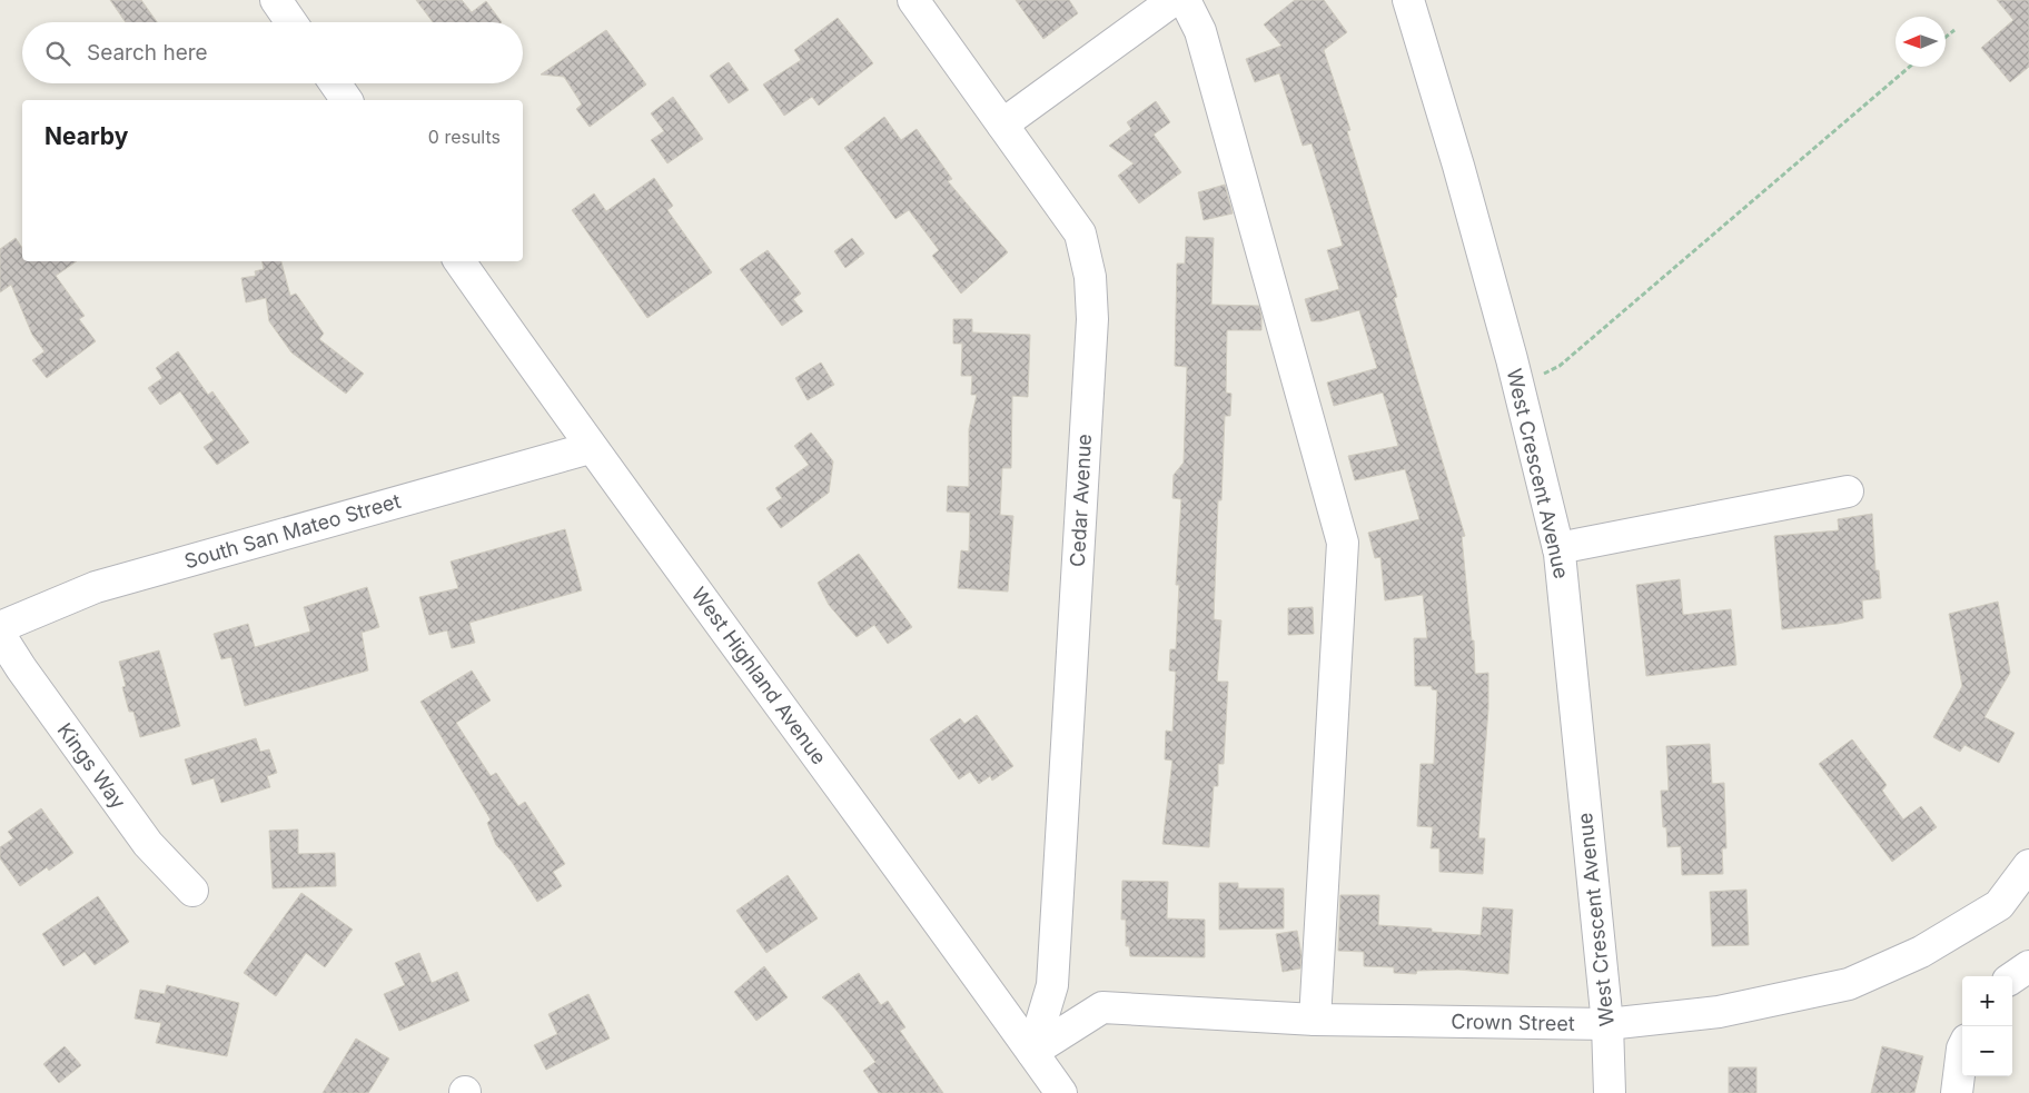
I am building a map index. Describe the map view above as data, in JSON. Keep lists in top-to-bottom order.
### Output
{
  "streets": {
    "street": [
      "West Crescent Avenue",
      "Cedar Avenue",
      "South San Mateo Street",
      "West Highland Avenue",
      "Kings Way",
      "Crown Street"
    ]
  },
  "crossings": [
    ["West Crescent Avenue", "Crown Street"],
    ["Cedar Avenue", "West Highland Avenue"],
    ["Cedar Avenue", "Crown Street"],
    ["South San Mateo Street", "West Highland Avenue"],
    ["West Highland Avenue", "Crown Street"]
  ],
  "north": "left",
  "page": {
    "search": "Search here",
    "heading": ["Nearby", "0 results"],
    "map_buttons": ["+", "−"]
  }
}
